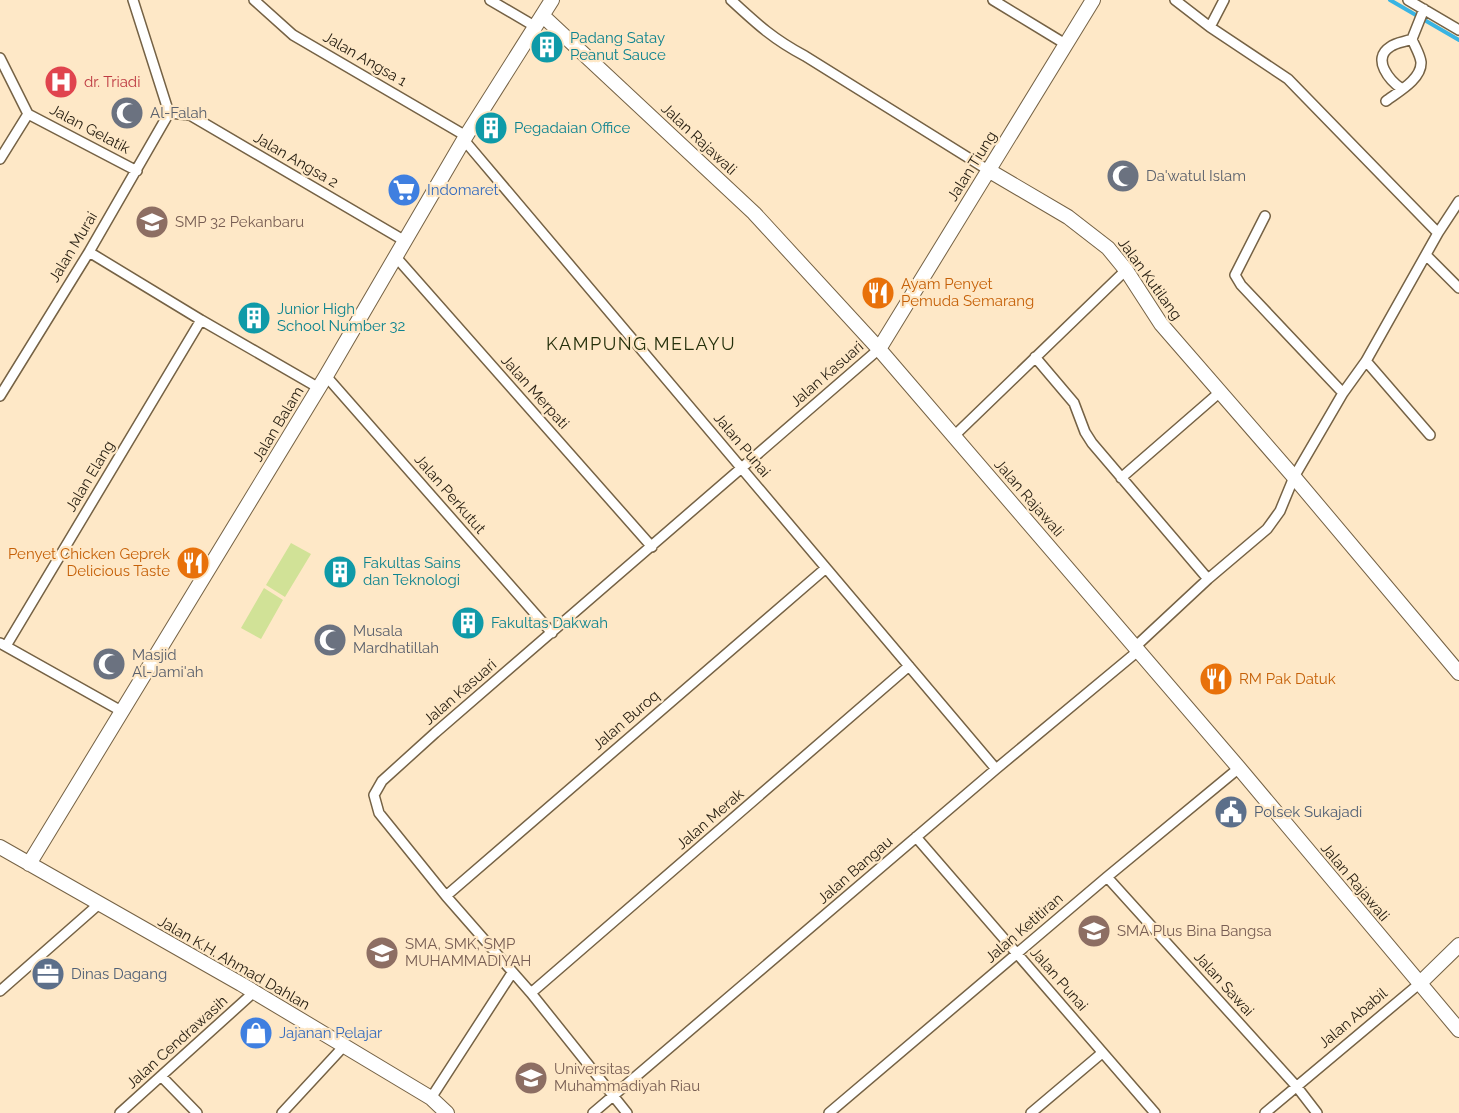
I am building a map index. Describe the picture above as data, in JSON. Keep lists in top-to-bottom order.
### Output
{
  "streets": {
    "main road": [
      "Jalan Rajawali",
      "Jalan Tiung",
      "Jalan Kutilang",
      "Jalan Balam",
      "Jalan K.H. Ahmad Dahlan",
      "Jalan Ababil"
    ],
    "street": [
      "Jalan Angsa 1",
      "Jalan Gelatik",
      "Jalan Angsa 2",
      "Jalan Murai",
      "Jalan Kasuari",
      "Jalan Merpati",
      "Jalan Punai",
      "Jalan Elang",
      "Jalan Perkutut",
      "Jalan Buroq",
      "Jalan Merak",
      "Jalan Bangau",
      "Jalan Ketitiran",
      "Jalan Sawai",
      "Jalan Cendrawasih"
    ]
  },
  "crossings": [
    ["Jalan Angsa 1", "Jalan Balam"],
    ["Jalan Angsa 1", "Jalan Punai"],
    ["Jalan Gelatik", "Jalan Murai"],
    ["Jalan Rajawali", "Jalan Tiung"],
    ["Jalan Rajawali", "Jalan Kasuari"],
    ["Jalan Rajawali", "Jalan Balam"],
    ["Jalan Rajawali", "Jalan Bangau"],
    ["Jalan Rajawali", "Jalan Ketitiran"],
    ["Jalan Rajawali", "Jalan Ababil"],
    ["Jalan Angsa 2", "Jalan Murai"],
    ["Jalan Angsa 2", "Jalan Balam"],
    ["Jalan Tiung", "Jalan Kutilang"],
    ["Jalan Tiung", "Jalan Kasuari"],
    ["Jalan Murai", "Jalan Perkutut"],
    ["Jalan Kutilang", "Jalan Bangau"],
    ["Jalan Kasuari", "Jalan Merpati"],
    ["Jalan Kasuari", "Jalan Punai"],
    ["Jalan Kasuari", "Jalan Perkutut"],
    ["Jalan Kasuari", "Jalan Buroq"],
    ["Jalan Kasuari", "Jalan Merak"],
    ["Jalan Kasuari", "Jalan Bangau"],
    ["Jalan Merpati", "Jalan Balam"],
    ["Jalan Balam", "Jalan Punai"],
    ["Jalan Balam", "Jalan Perkutut"],
    ["Jalan Balam", "Jalan K.H. Ahmad Dahlan"],
    ["Jalan Punai", "Jalan Buroq"],
    ["Jalan Punai", "Jalan Merak"],
    ["Jalan Punai", "Jalan Bangau"],
    ["Jalan Punai", "Jalan Ketitiran"],
    ["Jalan Elang", "Jalan Perkutut"],
    ["Jalan Ketitiran", "Jalan Sawai"],
    ["Jalan K.H. Ahmad Dahlan", "Jalan Cendrawasih"],
    ["Jalan Sawai", "Jalan Ababil"]
  ],
  "districts": ["KAMPUNG MELAYU"],
  "places": {
    "building": [
      "Padang Satay Peanut Sauce",
      "Pegadaian Office",
      "Junior High School Number 32",
      "Fakultas Sains dan Teknologi",
      "Fakultas Dakwah"
    ],
    "hospital": ["dr. Triadi"],
    "mosque": [
      "Al-Falah",
      "Da'watul Islam",
      "Musala Mardhatillah",
      "Masjid Al-Jami'ah"
    ],
    "supermarket": ["Indomaret"],
    "school or university": [
      "SMP 32 Pekanbaru",
      "SMA Plus Bina Bangsa",
      "SMA, SMK, SMP MUHAMMADIYAH",
      "Universitas Muhammadiyah Riau"
    ],
    "restaurant": ["Ayam Penyet Pemuda Semarang", "Penyet Chicken Geprek Delicious Taste", "RM Pak Datuk"],
    "public building": ["Polsek Sukajadi"],
    "office": ["Dinas Dagang"],
    "shop": ["Jajanan Pelajar"]
  }
}
